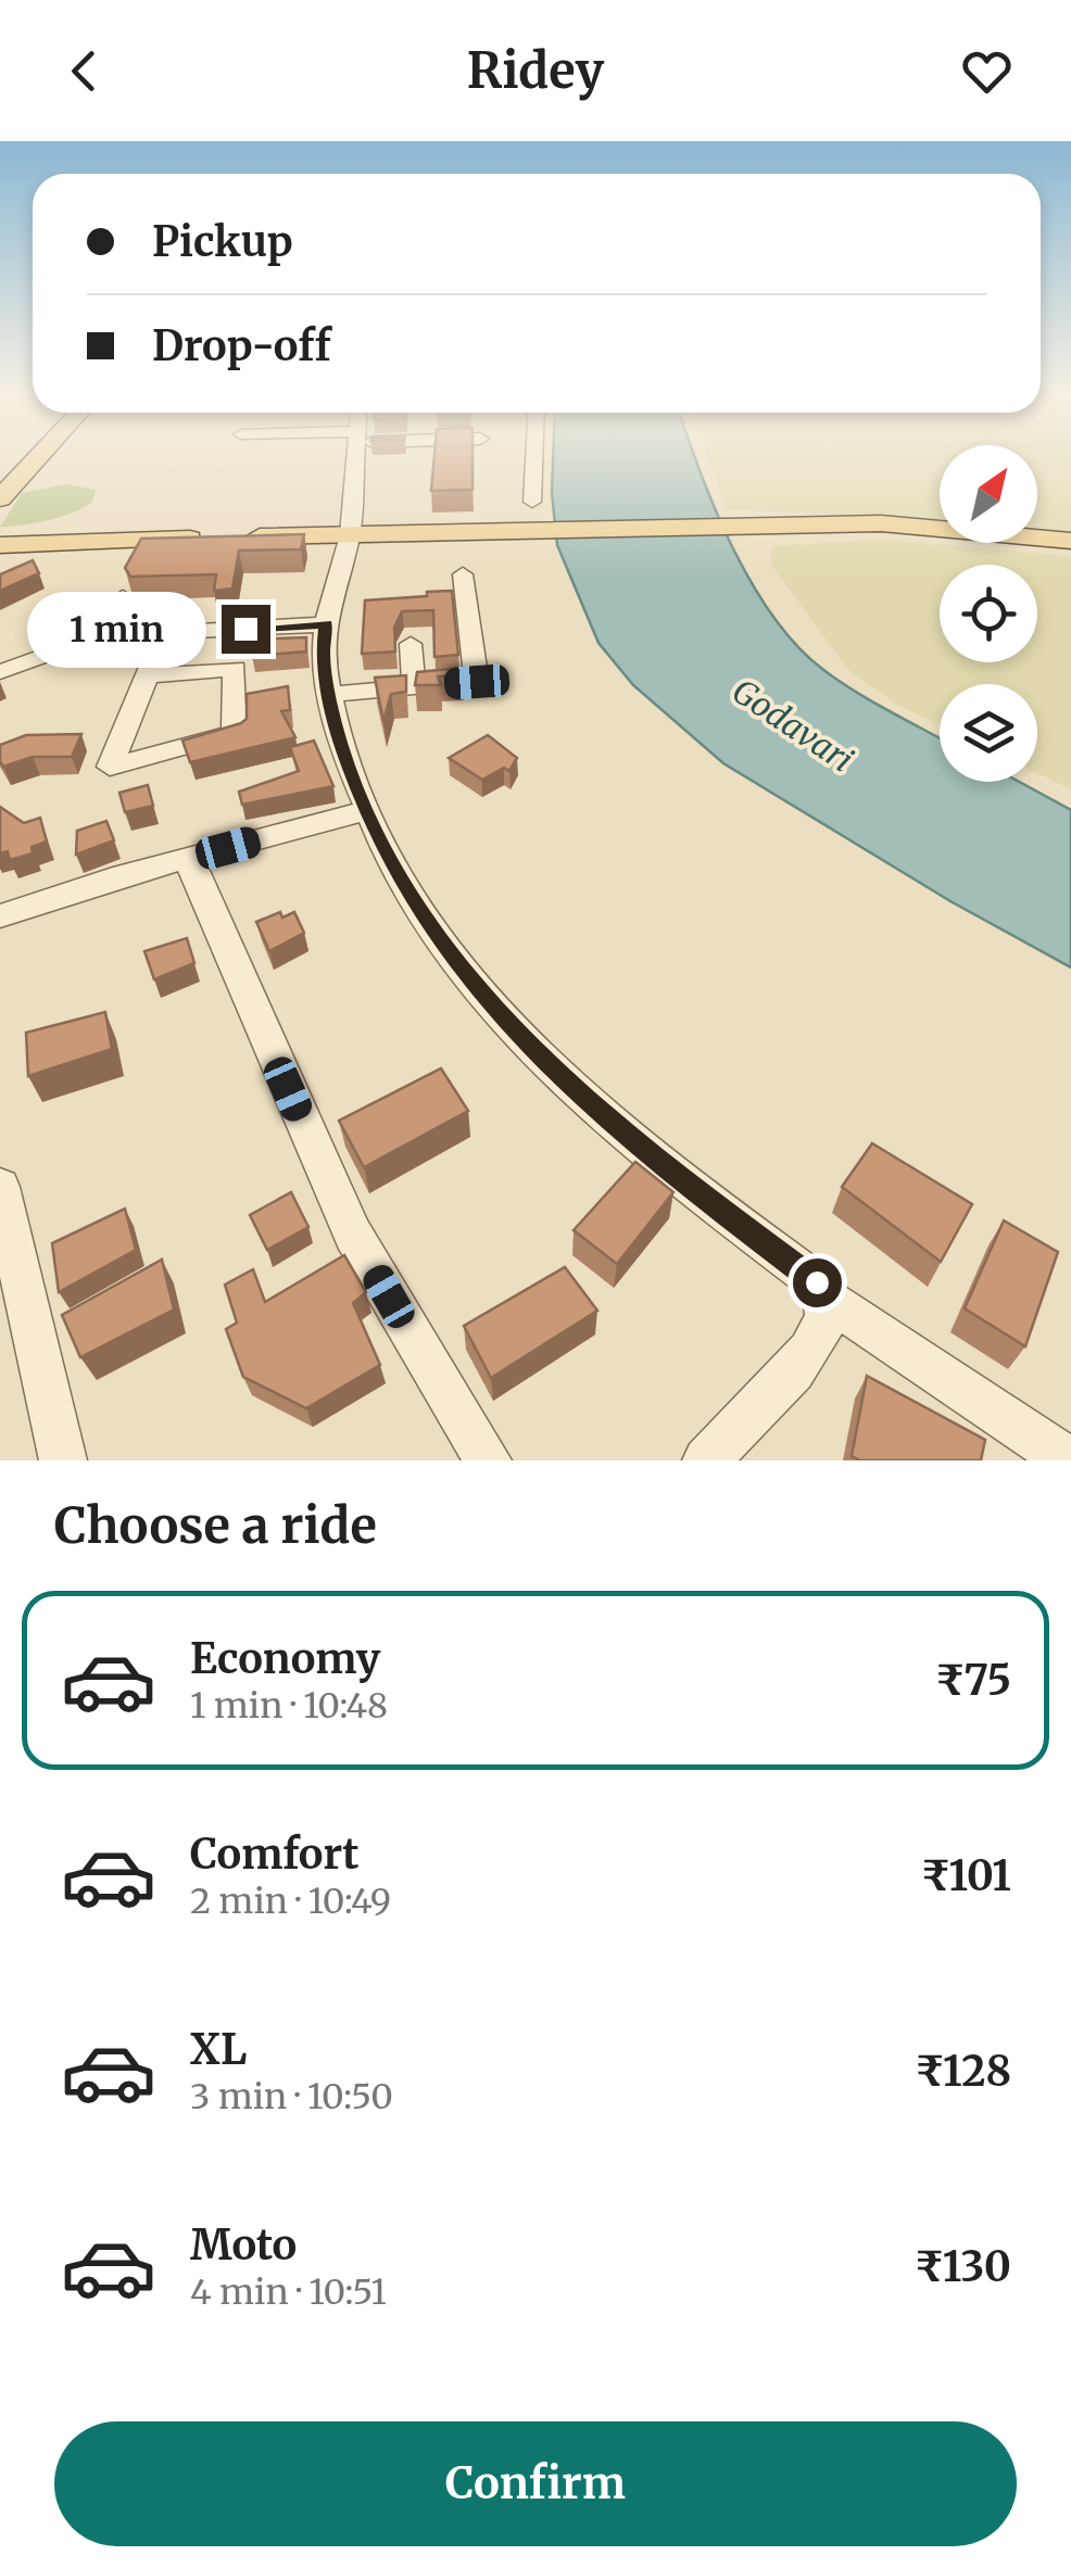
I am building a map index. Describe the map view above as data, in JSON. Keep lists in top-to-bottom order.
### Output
{
  "water": ["Godavari"],
  "north": "top right",
  "page": {
    "header": "Ridey",
    "banner": ["Pickup", "Drop-off"],
    "bubble": "1 min",
    "heading": "Choose a ride",
    "list": [
      {
        "name": "Economy",
        "note": "1 min · 10:48",
        "value": "₹75"
      },
      {
        "name": "Comfort",
        "note": "2 min · 10:49",
        "value": "₹101"
      },
      {
        "name": "XL",
        "note": "3 min · 10:50",
        "value": "₹128"
      },
      {
        "name": "Moto",
        "note": "4 min · 10:51",
        "value": "₹130"
      }
    ],
    "buttons": "Confirm"
  }
}
